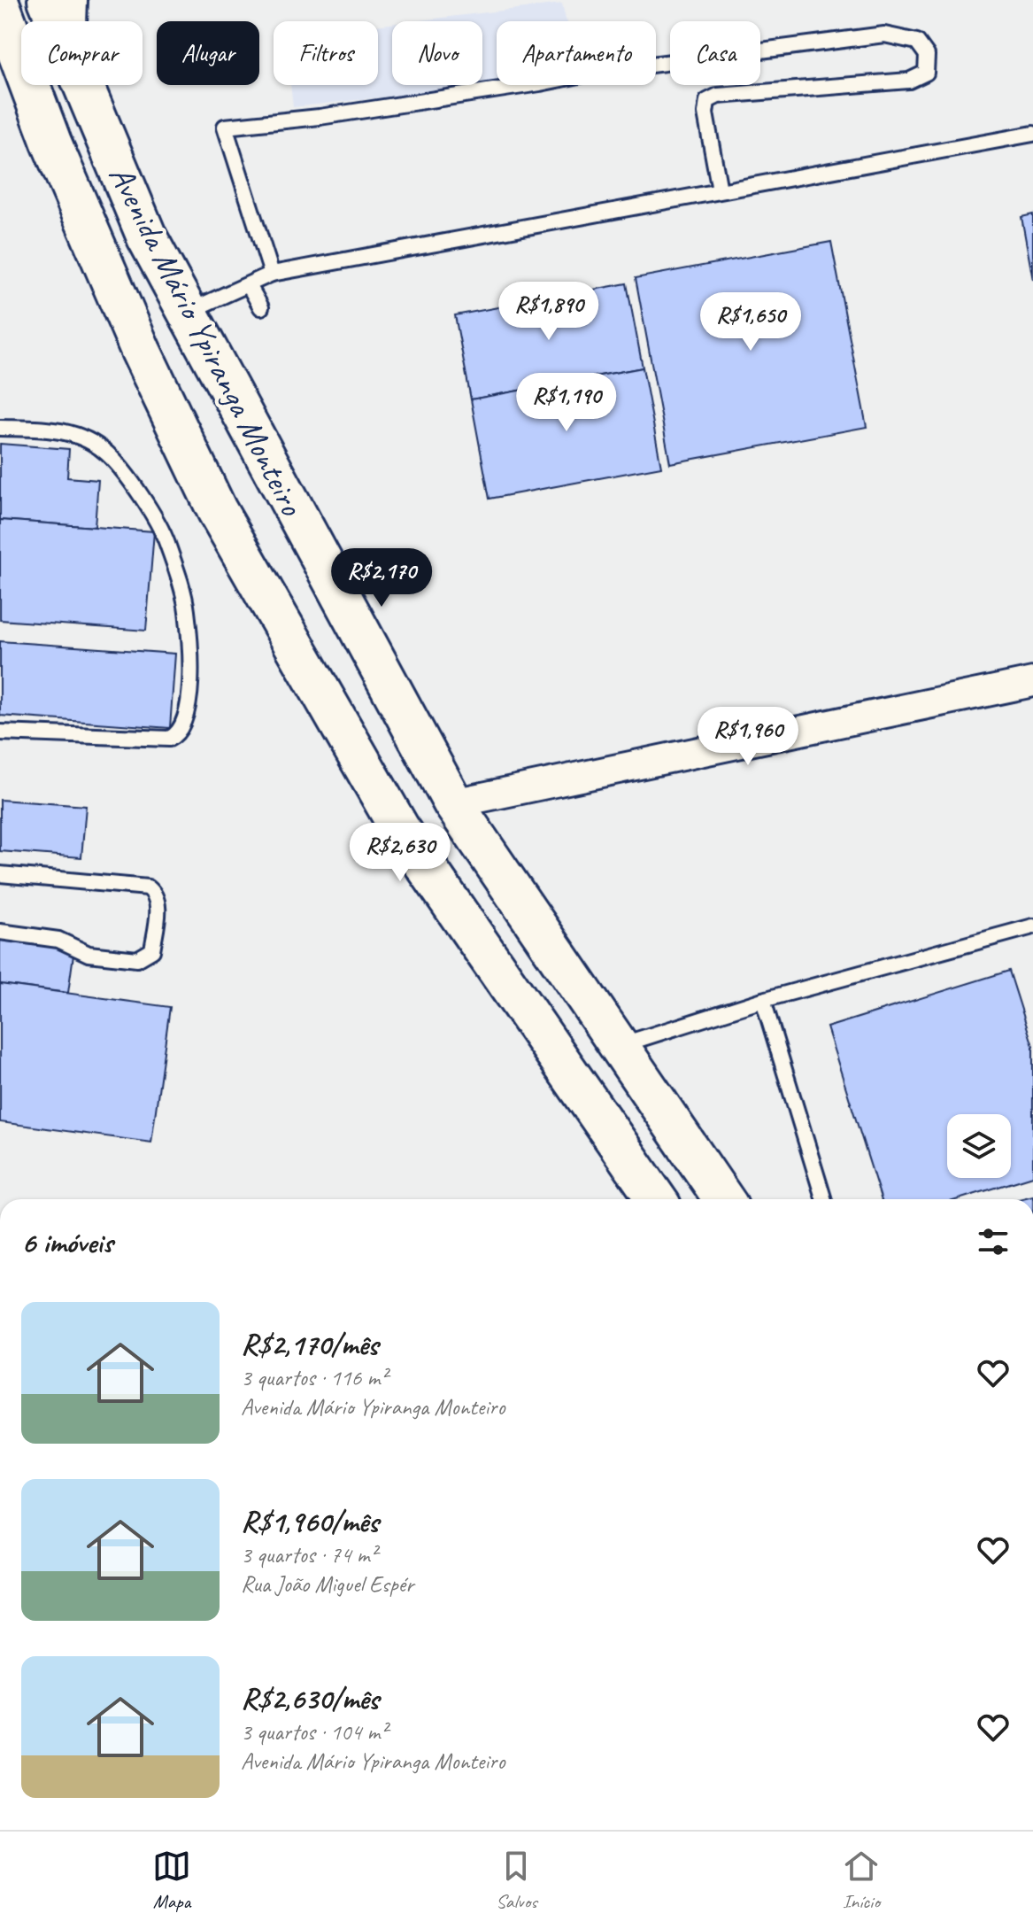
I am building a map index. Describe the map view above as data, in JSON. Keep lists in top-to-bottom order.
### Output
{
  "streets": {
    "main road": ["Avenida Mário Ypiranga Monteiro"]
  },
  "page": {
    "chip": [
      "Comprar",
      "Alugar",
      "Filtros",
      "Novo",
      "Apartamento",
      "Casa"
    ],
    "price": [
      "R$1,890",
      "R$1,650",
      "R$1,190",
      "R$2,170",
      "R$1,960",
      "R$2,630"
    ],
    "heading": "6 imóveis",
    "list": [
      {
        "name": "R$2,170/mês",
        "note": "3 quartos · 116 m² · Avenida Mário Ypiranga Monteiro"
      },
      {
        "name": "R$1,960/mês",
        "note": "3 quartos · 74 m² · Rua João Miguel Espér"
      },
      {
        "name": "R$2,630/mês",
        "note": "3 quartos · 104 m² · Avenida Mário Ypiranga Monteiro"
      }
    ],
    "tabs": ["Mapa", "Salvos", "Início"]
  }
}
